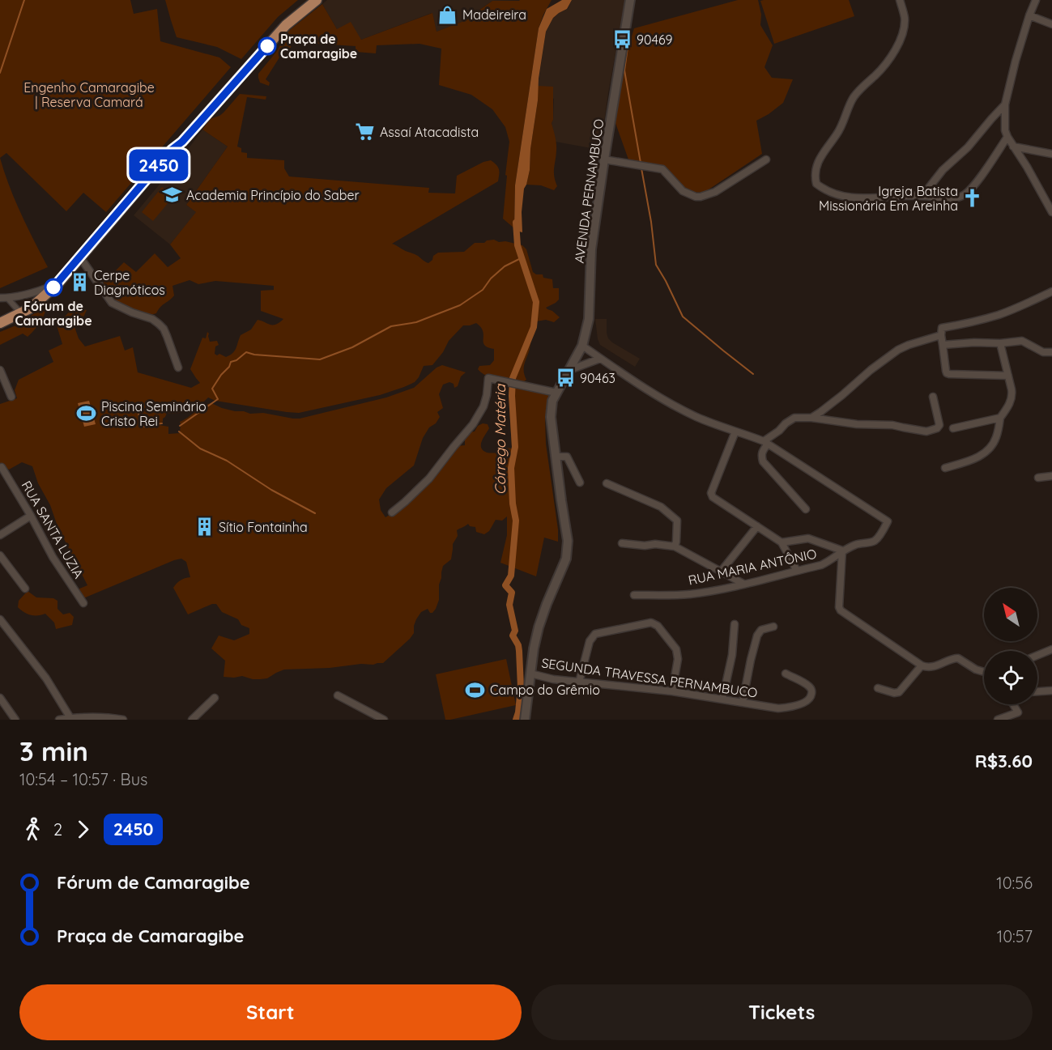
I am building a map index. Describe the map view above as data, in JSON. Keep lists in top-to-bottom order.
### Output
{
  "streets": {
    "street": [
      "AVENIDA PERNAMBUCO",
      "RUA SANTA LUZIA",
      "RUA MARIA ANTÔNIO",
      "SEGUNDA TRAVESSA PERNAMBUCO"
    ]
  },
  "crossings": [
    ["AVENIDA PERNAMBUCO", "SEGUNDA TRAVESSA PERNAMBUCO"]
  ],
  "water": ["Córrego Matéria"],
  "parks": ["Engenho Camaragibe | Reserva Camará"],
  "places": {
    "shop": ["Madeireira"],
    "bus stop": ["90469", "90463"],
    "other": ["Praça de Camaragibe", "Fórum de Camaragibe"],
    "supermarket": ["Assaí Atacadista"],
    "school or university": ["Academia Princípio do Saber"],
    "church": ["Igreja Batista Missionária Em Areinha"],
    "building": ["Cerpe Diagnóticos", "Sítio Fontainha"],
    "sports": ["Piscina Seminário Cristo Rei", "Campo do Grêmio"]
  },
  "lines": ["bus line 2450"],
  "north": "top left",
  "page": {
    "on_map": "2450",
    "heading": ["3 min", "10:54 – 10:57 · Bus", "R$3.60"],
    "legs": ["2", "2450"],
    "list": [
      {
        "name": "Fórum de Camaragibe",
        "value": "10:56"
      },
      {
        "name": "Praça de Camaragibe",
        "value": "10:57"
      }
    ],
    "buttons": ["Start", "Tickets"]
  }
}
